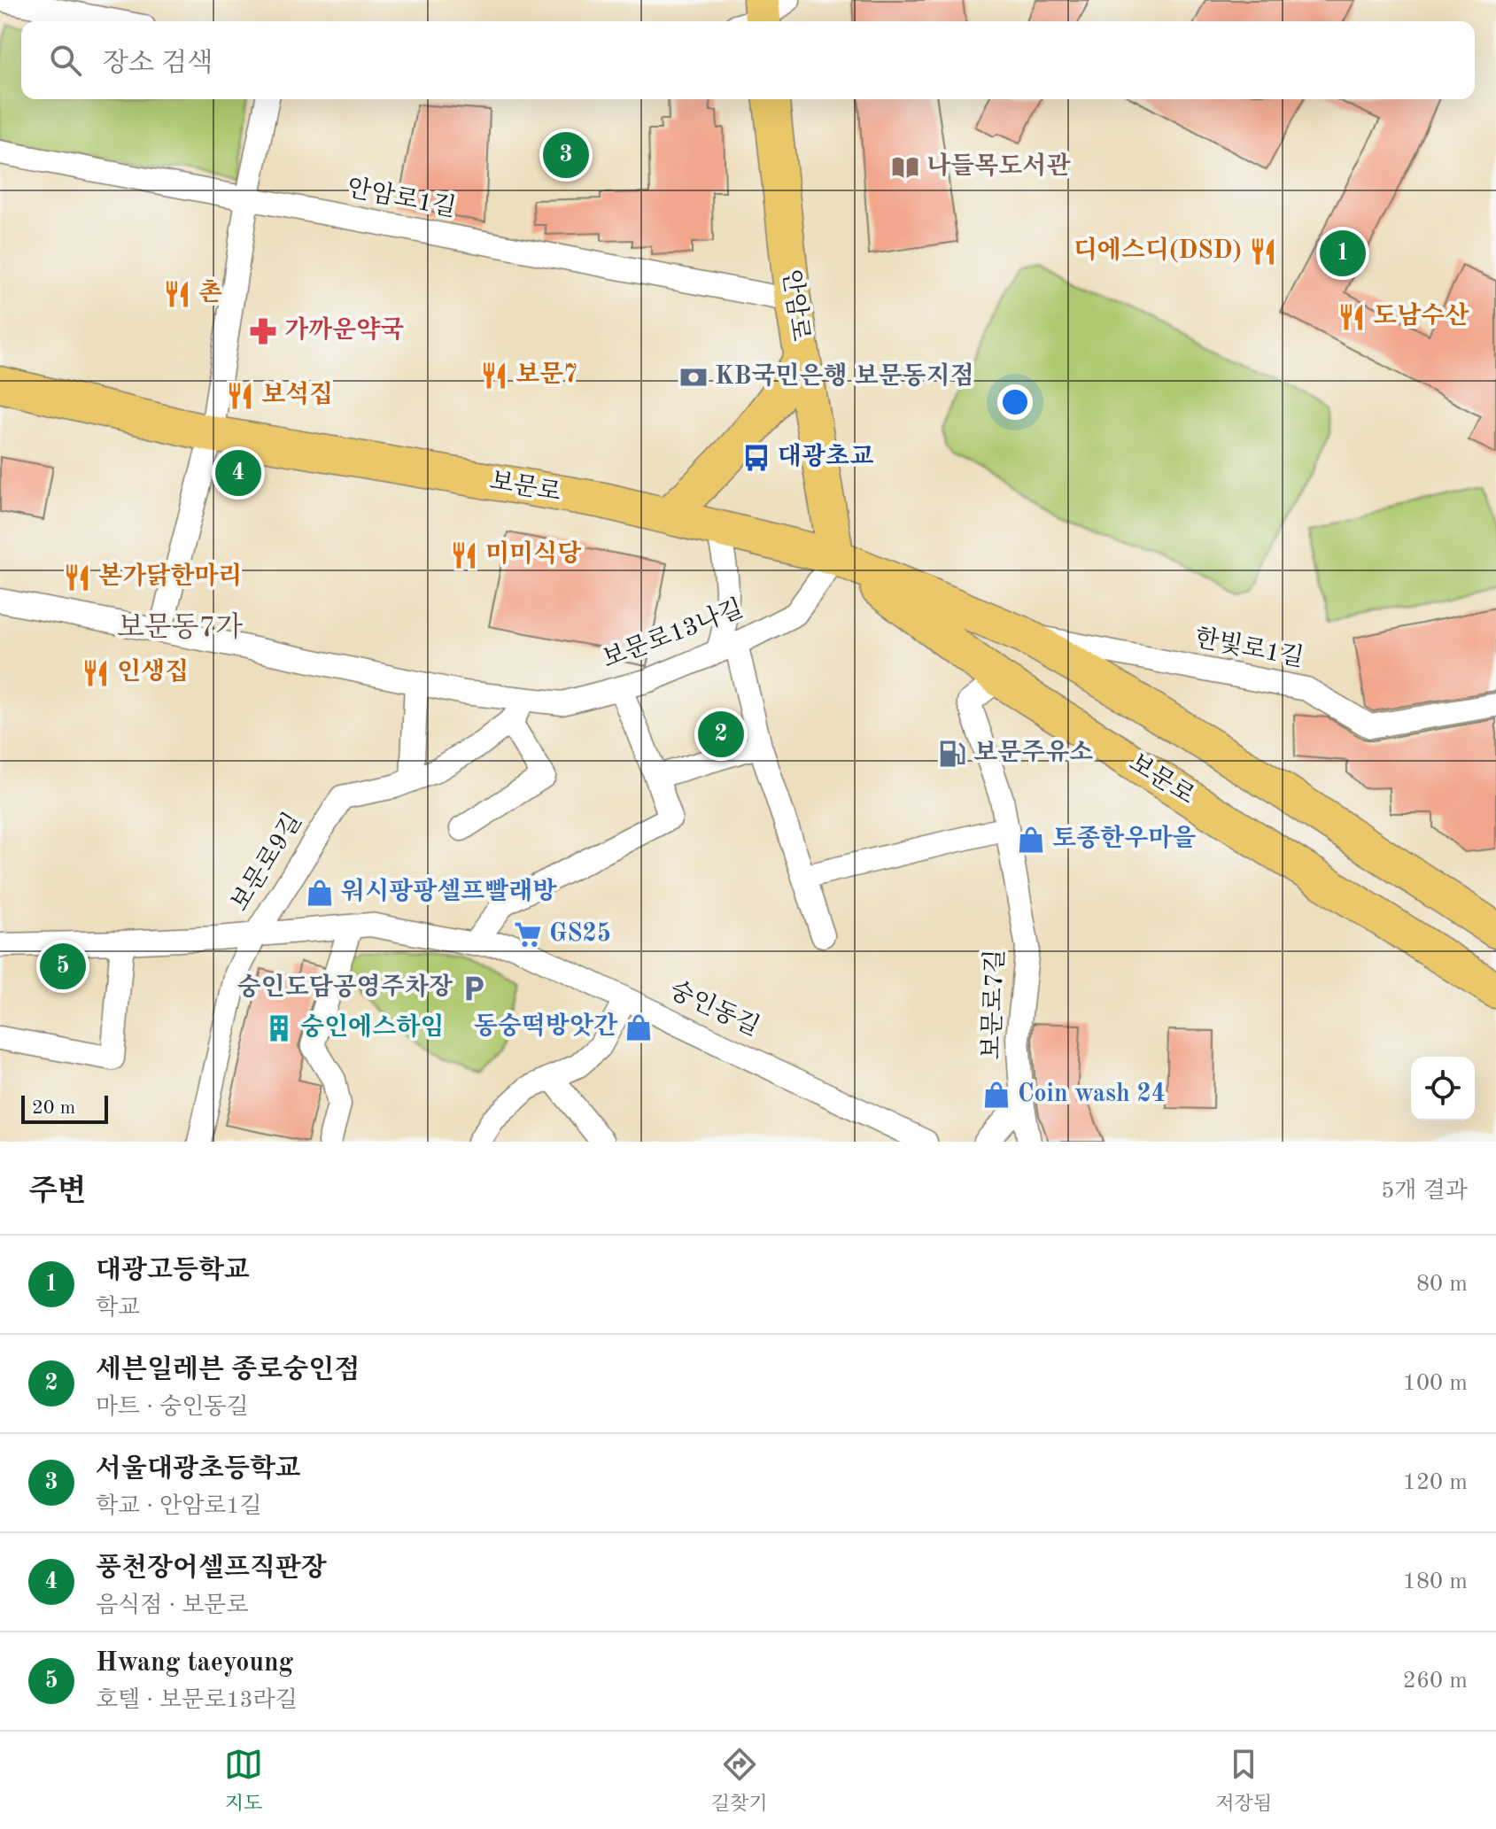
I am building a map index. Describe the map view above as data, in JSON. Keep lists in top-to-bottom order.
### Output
{
  "streets": {
    "main road": ["안암로", "보문로"],
    "street": [
      "안암로1길",
      "보문로13나길",
      "한빛로1길",
      "보문로9길",
      "보문로7길",
      "숭인동길"
    ]
  },
  "crossings": [
    ["안암로1길", "안암로"],
    ["안암로", "보문로"],
    ["안암로", "보문로13나길"],
    ["보문로", "보문로13나길"],
    ["보문로", "한빛로1길"],
    ["보문로", "보문로7길"],
    ["보문로13나길", "보문로9길"],
    ["보문로9길", "숭인동길"]
  ],
  "districts": ["보문동7가"],
  "places": {
    "library": ["나들목도서관"],
    "restaurant": [
      "디에스디(DSD)",
      "촌",
      "도남수산",
      "보문7",
      "보석집",
      "미미식당",
      "본가닭한마리",
      "인생집"
    ],
    "pharmacy": ["가까운약국"],
    "bank": ["KB국민은행 보문동지점"],
    "bus stop": ["대광초교"],
    "fuel station": ["보문주유소"],
    "shop": [
      "토종한우마을",
      "워시팡팡셀프빨래방",
      "동숭떡방앗간",
      "Coin wash 24"
    ],
    "supermarket": ["GS25"],
    "parking": ["숭인도담공영주차장"],
    "building": ["숭인에스하임"]
  },
  "scale_bar": "20 m",
  "page": {
    "search": "장소 검색",
    "pins": [
      "3",
      "1",
      "4",
      "2",
      "5"
    ],
    "scale": "20 m",
    "heading": ["주변", "5개 결과"],
    "list": [
      {
        "mark": "1",
        "name": "대광고등학교",
        "note": "학교",
        "value": "80 m"
      },
      {
        "mark": "2",
        "name": "세븐일레븐 종로숭인점",
        "note": "마트 · 숭인동길",
        "value": "100 m"
      },
      {
        "mark": "3",
        "name": "서울대광초등학교",
        "note": "학교 · 안암로1길",
        "value": "120 m"
      },
      {
        "mark": "4",
        "name": "풍천장어셀프직판장",
        "note": "음식점 · 보문로",
        "value": "180 m"
      },
      {
        "mark": "5",
        "name": "Hwang taeyoung",
        "note": "호텔 · 보문로13라길",
        "value": "260 m"
      }
    ],
    "nav": ["지도", "길찾기", "저장됨"]
  }
}
